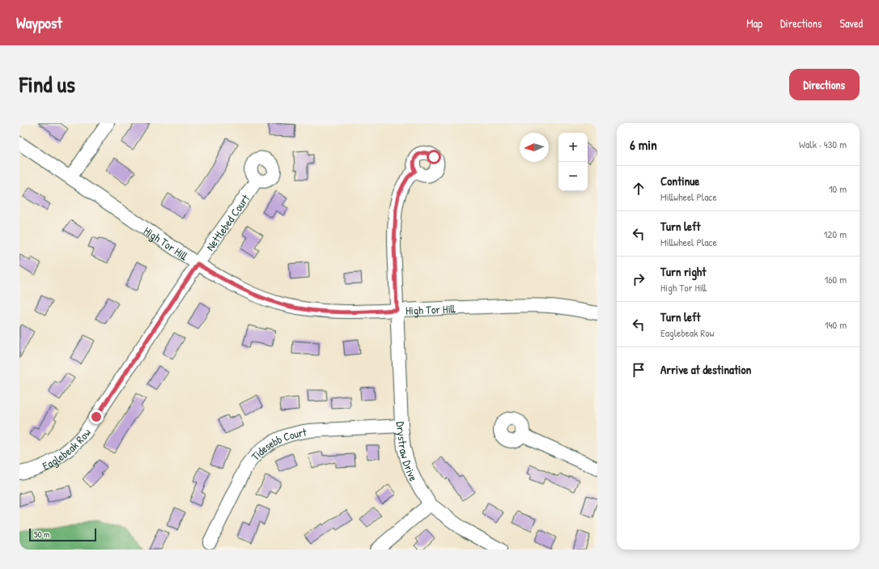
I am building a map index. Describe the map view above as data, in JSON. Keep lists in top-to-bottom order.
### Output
{
  "streets": {
    "street": [
      "Nettlebed Court",
      "High Tor Hill",
      "Tidesebb Court",
      "Eaglebeak Row",
      "Drystraw Drive"
    ]
  },
  "crossings": [
    ["Nettlebed Court", "High Tor Hill"],
    ["Nettlebed Court", "Eaglebeak Row"],
    ["High Tor Hill", "Eaglebeak Row"],
    ["High Tor Hill", "Drystraw Drive"],
    ["Tidesebb Court", "Drystraw Drive"]
  ],
  "scale_bar": "50 m",
  "north": "left",
  "page": {
    "header": "Waypost",
    "nav": ["Map", "Directions", "Saved"],
    "title": "Find us",
    "buttons": "Directions",
    "heading": ["6 min", "Walk · 430 m"],
    "map_buttons": ["+", "−"],
    "list": [
      ["Continue", "Millwheel Place", "10 m"],
      ["Turn left", "Millwheel Place", "120 m"],
      ["Turn right", "High Tor Hill", "160 m"],
      ["Turn left", "Eaglebeak Row", "140 m"],
      "Arrive at destination"
    ],
    "scale": "50 m"
  }
}
